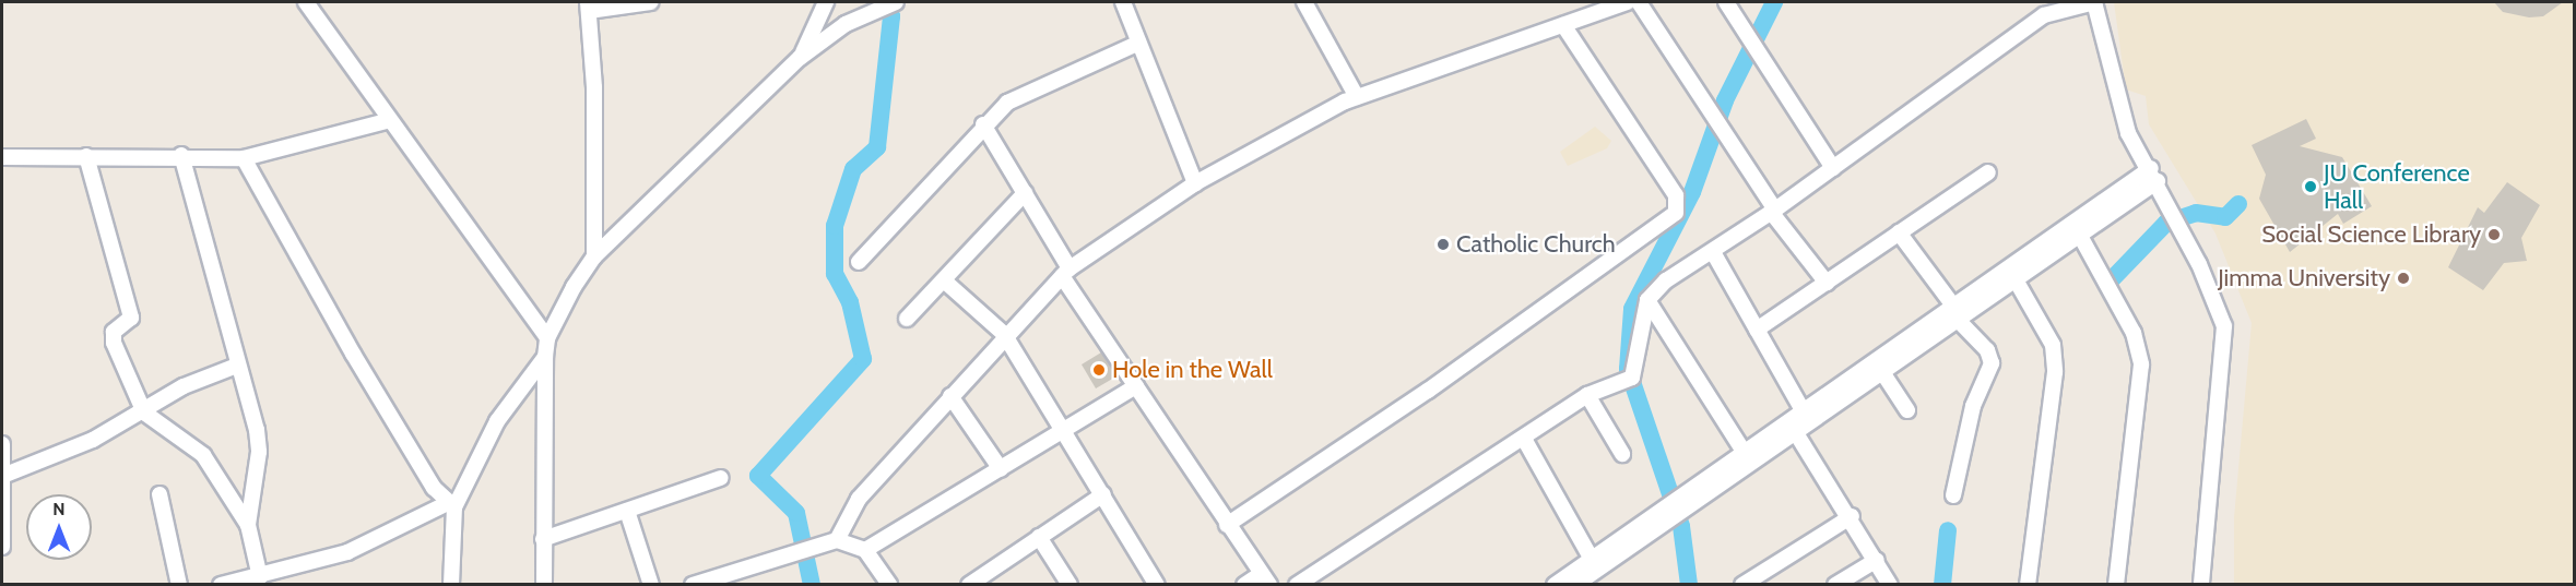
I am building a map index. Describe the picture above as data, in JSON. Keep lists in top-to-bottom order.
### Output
{
  "places": [
    "JU Conference Hall",
    "Social Science Library",
    "Catholic Church",
    "Jimma University",
    "Hole in the Wall"
  ],
  "north": "top"
}
